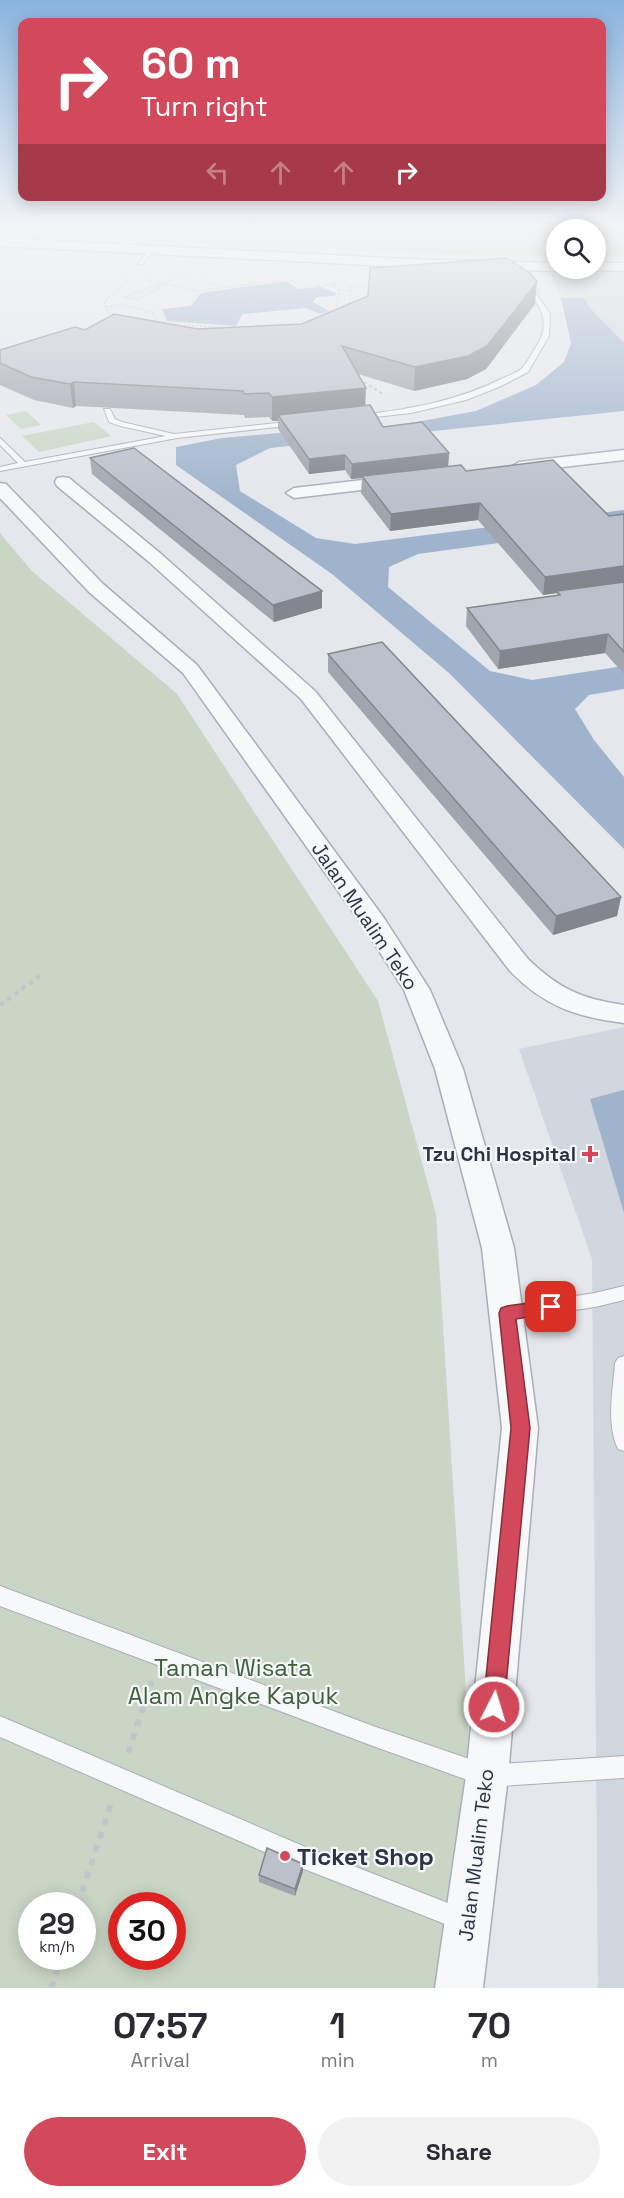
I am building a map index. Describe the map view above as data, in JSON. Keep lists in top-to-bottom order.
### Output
{
  "streets": {
    "street": ["Jalan Mualim Teko"]
  },
  "parks": ["Taman Wisata Alam Angke Kapuk"],
  "places": {
    "health": ["Tzu Chi Hospital"],
    "other": ["Ticket Shop"]
  },
  "page": {
    "turn": ["60 m", "Turn right"],
    "speed": "29 km/h",
    "limit": "30",
    "eta": [
      "07:57",
      "Arrival",
      "1",
      "min",
      "70",
      "m"
    ],
    "buttons": ["Exit", "Share"]
  }
}
